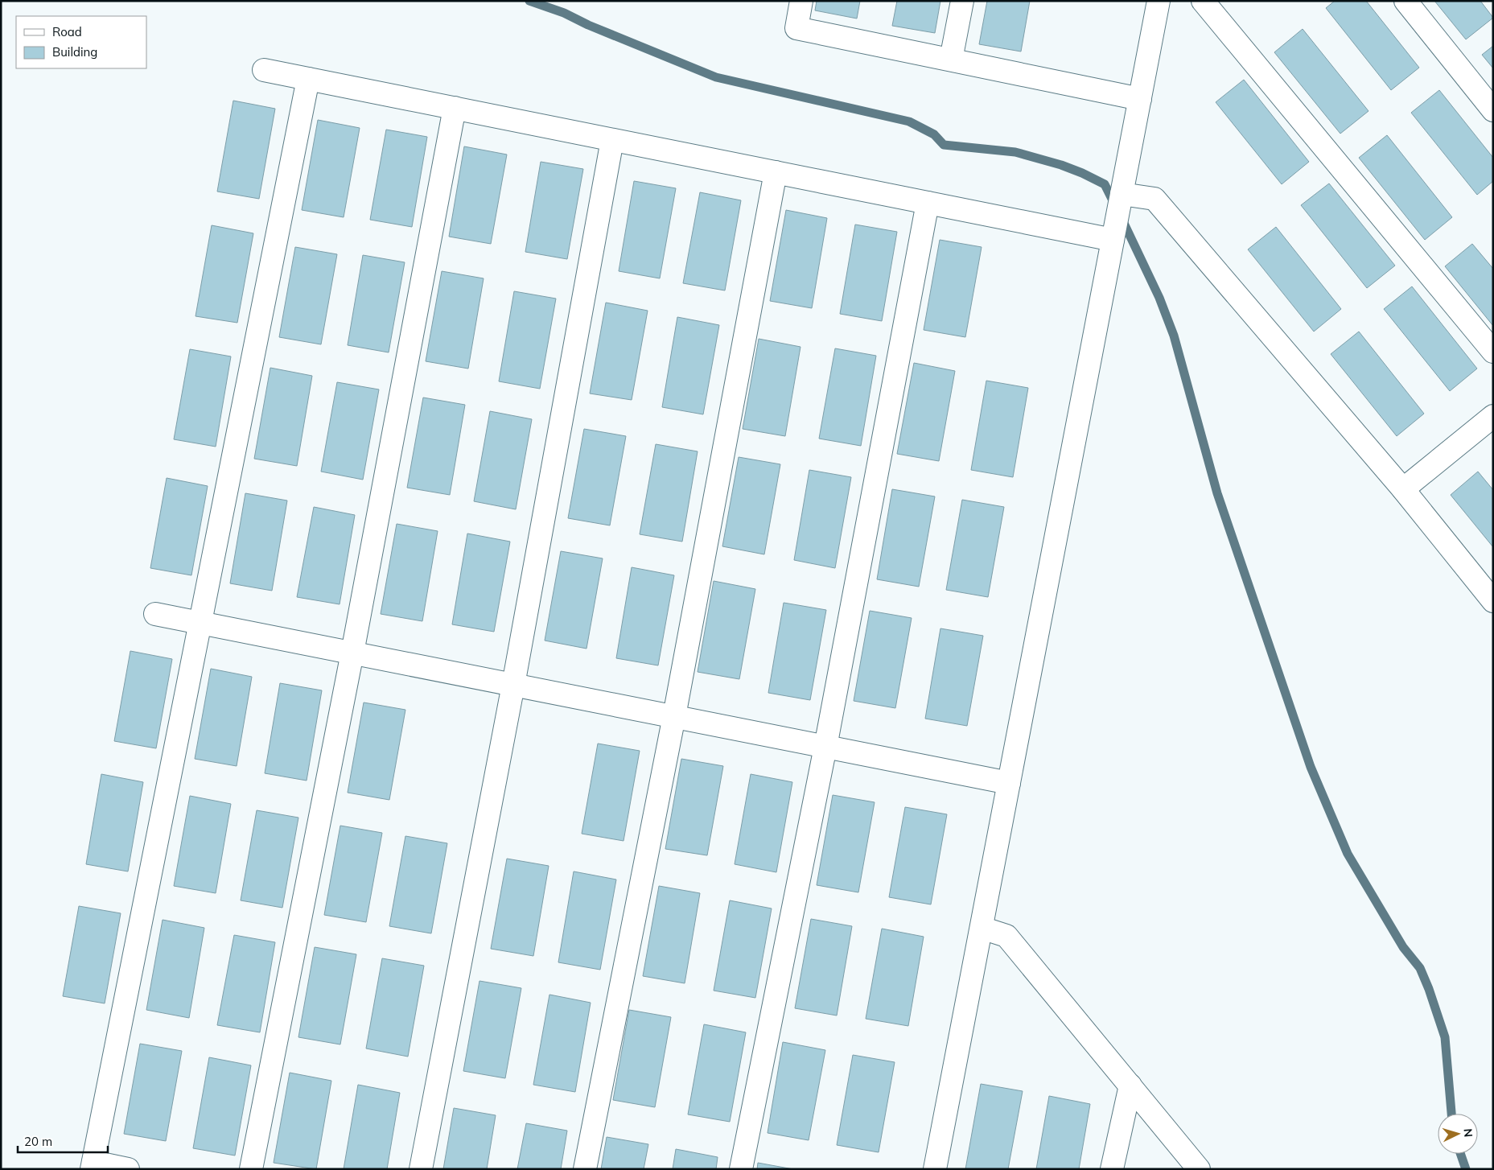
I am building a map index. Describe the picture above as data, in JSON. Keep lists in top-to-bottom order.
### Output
{
  "legend": ["Road", "Building"],
  "scale_bar": "20 m",
  "north": "right"
}
